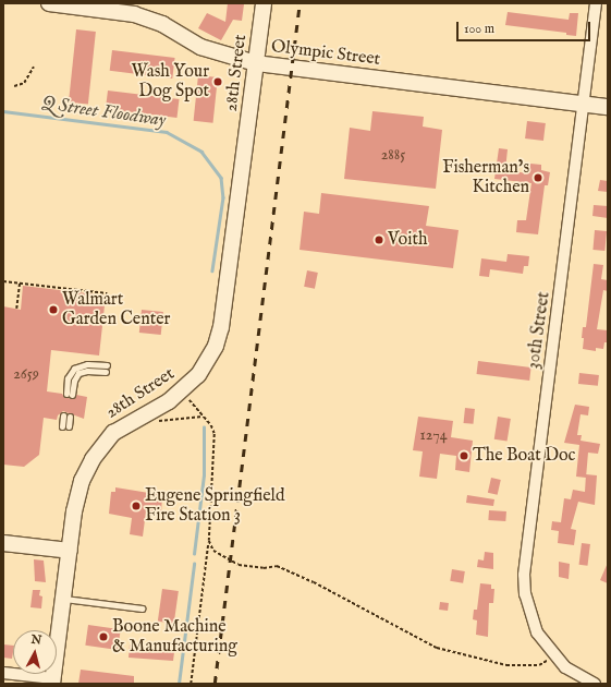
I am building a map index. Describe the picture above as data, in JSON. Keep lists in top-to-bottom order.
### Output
{
  "streets": {
    "main road": ["Olympic Street", "28th Street"],
    "street": ["30th Street"]
  },
  "crossings": [
    ["Olympic Street", "28th Street"],
    ["Olympic Street", "30th Street"]
  ],
  "water": ["Q Street Floodway"],
  "places": [
    "Wash Your Dog Spot",
    "Fisherman’s Kitchen",
    "Voith",
    "Walmart Garden Center",
    "The Boat Doc",
    "Eugene Springfield Fire Station 3",
    "Boone Machine & Manufacturing"
  ],
  "house_numbers": ["2885", "2659", "1274"],
  "scale_bar": "100 m",
  "north": "top"
}
